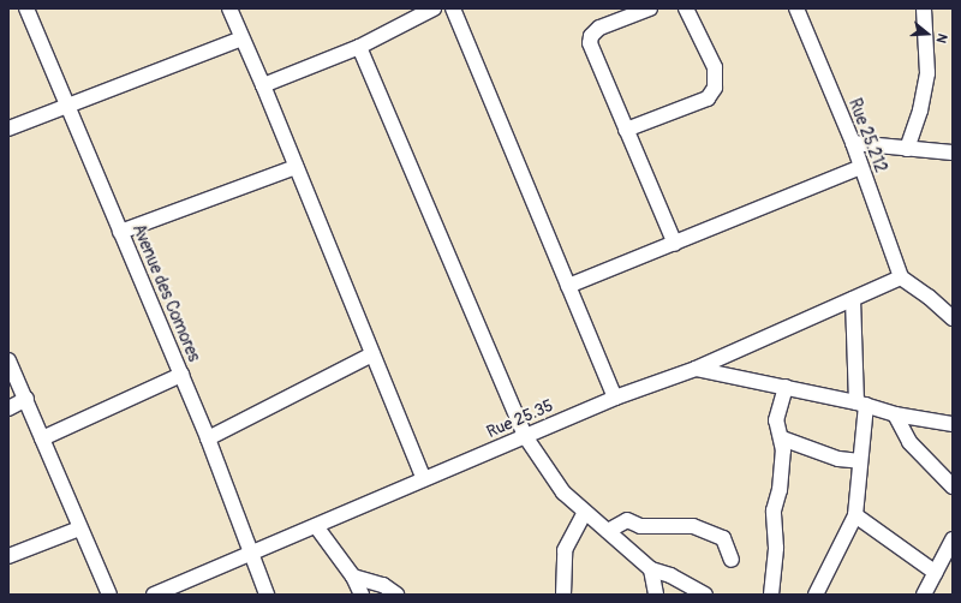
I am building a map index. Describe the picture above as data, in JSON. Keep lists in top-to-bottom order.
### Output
{
  "streets": {
    "street": ["Rue 25.212", "Avenue des Comores", "Rue 25.35"]
  },
  "crossings": [
    ["Rue 25.212", "Rue 25.35"],
    ["Avenue des Comores", "Rue 25.35"]
  ],
  "north": "right"
}
